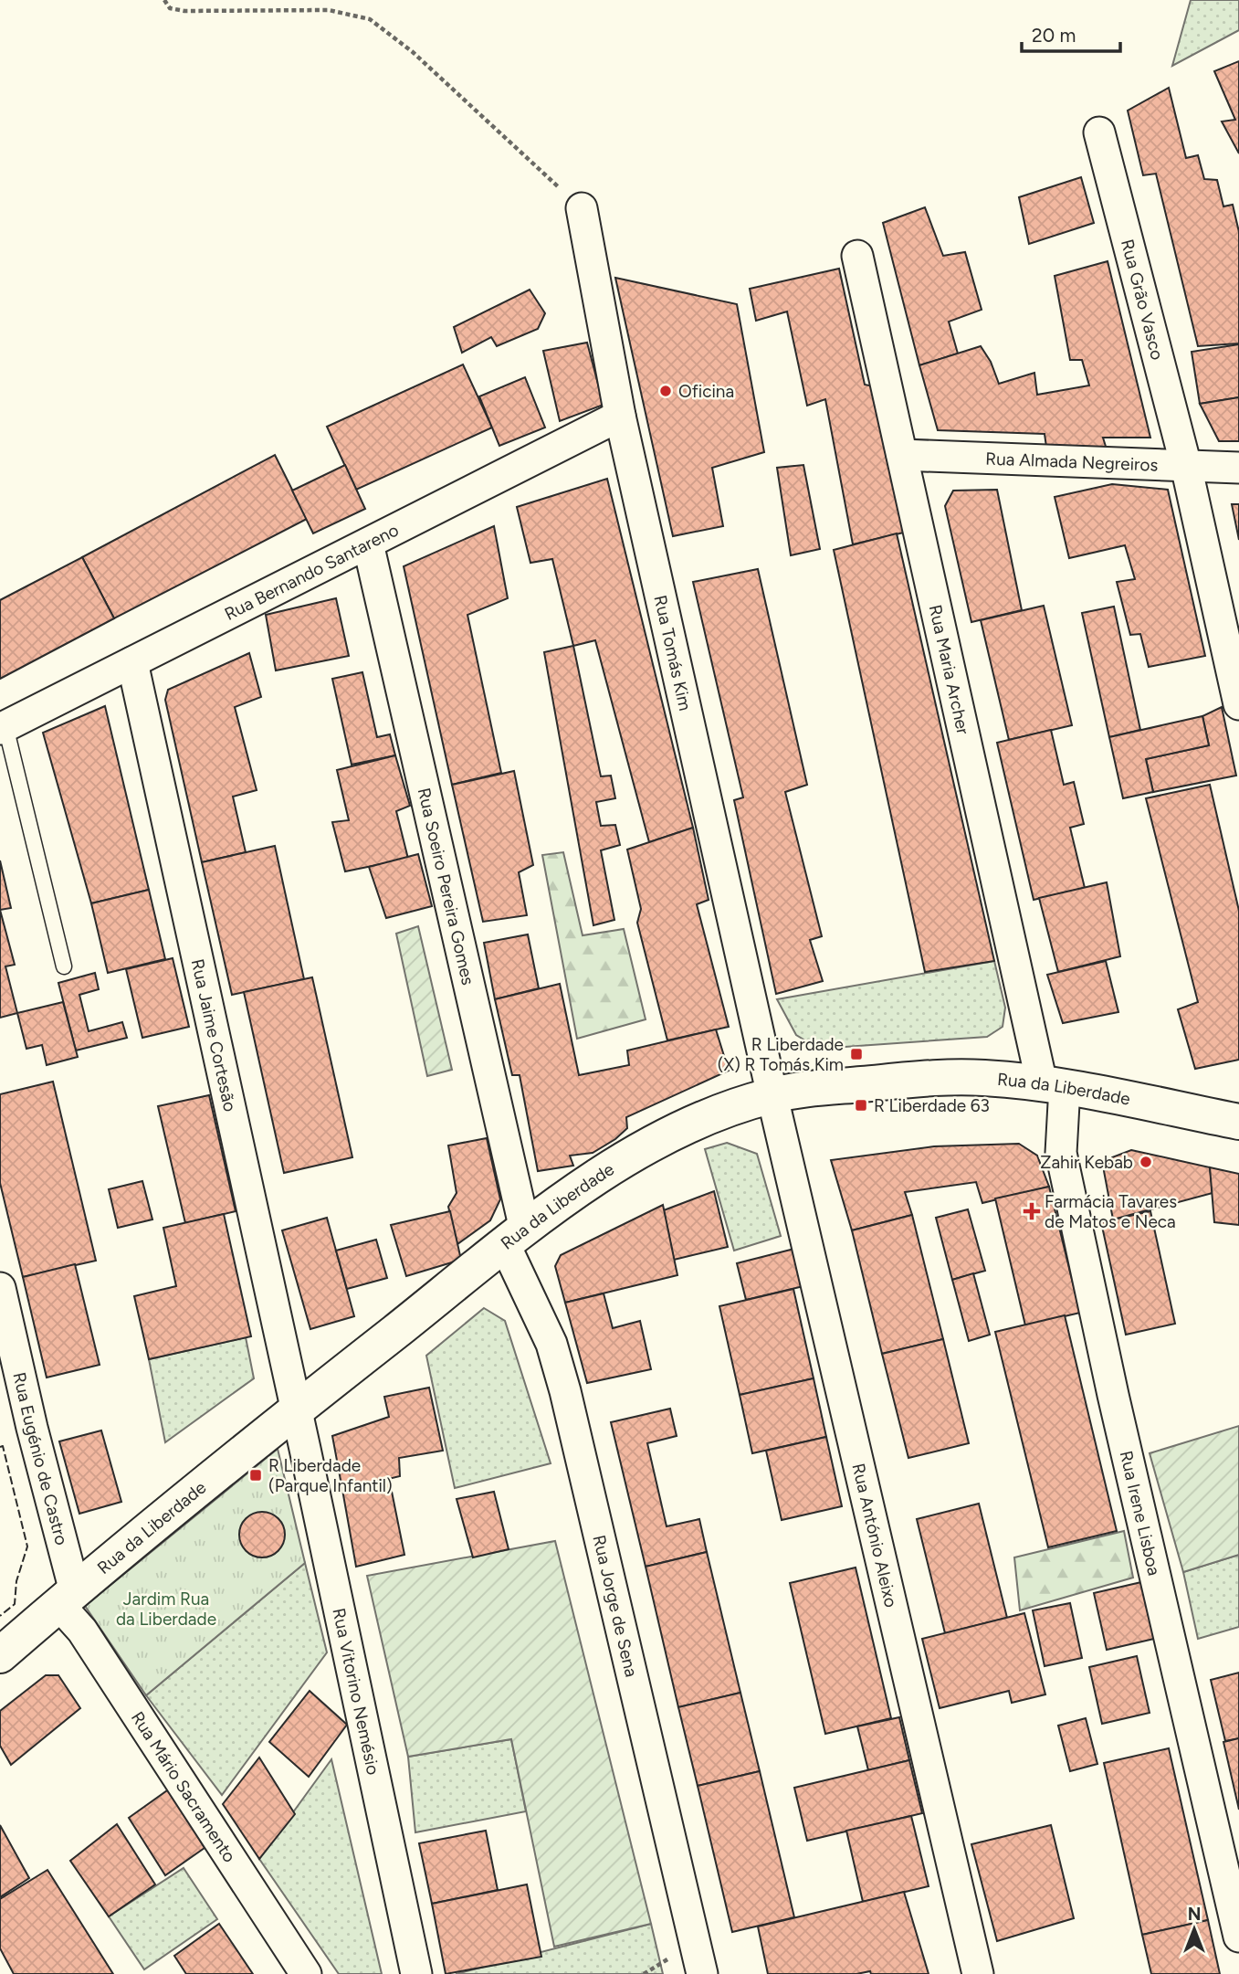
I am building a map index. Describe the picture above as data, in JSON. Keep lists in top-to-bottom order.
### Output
{
  "streets": {
    "street": [
      "Rua Grão Vasco",
      "Rua Almada Negreiros",
      "Rua Bernando Santareno",
      "Rua Tomás Kim",
      "Rua Maria Archer",
      "Rua Soeiro Pereira Gomes",
      "Rua Jaime Cortesão",
      "Rua da Liberdade",
      "Rua Eugénio de Castro",
      "Rua Irene Lisboa",
      "Rua António Aleixo",
      "Rua Jorge de Sena",
      "Rua Vitorino Nemésio",
      "Rua Mário Sacramento"
    ]
  },
  "crossings": [
    ["Rua Grão Vasco", "Rua Almada Negreiros"],
    ["Rua Almada Negreiros", "Rua Maria Archer"],
    ["Rua Bernando Santareno", "Rua Tomás Kim"],
    ["Rua Bernando Santareno", "Rua Soeiro Pereira Gomes"],
    ["Rua Bernando Santareno", "Rua Jaime Cortesão"],
    ["Rua Tomás Kim", "Rua da Liberdade"],
    ["Rua Tomás Kim", "Rua António Aleixo"],
    ["Rua Maria Archer", "Rua da Liberdade"],
    ["Rua Maria Archer", "Rua Irene Lisboa"],
    ["Rua Soeiro Pereira Gomes", "Rua da Liberdade"],
    ["Rua Soeiro Pereira Gomes", "Rua Jorge de Sena"],
    ["Rua Jaime Cortesão", "Rua da Liberdade"],
    ["Rua Jaime Cortesão", "Rua Vitorino Nemésio"],
    ["Rua da Liberdade", "Rua Eugénio de Castro"],
    ["Rua da Liberdade", "Rua Irene Lisboa"],
    ["Rua da Liberdade", "Rua António Aleixo"],
    ["Rua da Liberdade", "Rua Jorge de Sena"],
    ["Rua da Liberdade", "Rua Vitorino Nemésio"],
    ["Rua da Liberdade", "Rua Mário Sacramento"],
    ["Rua Eugénio de Castro", "Rua Mário Sacramento"]
  ],
  "parks": ["Jardim Rua da Liberdade"],
  "places": {
    "other": ["Oficina", "Zahir Kebab"],
    "transit": ["R Liberdade (X) R Tomás Kim", "R Liberdade 63", "R Liberdade (Parque Infantil)"],
    "health": ["Farmácia Tavares de Matos e Neca"]
  },
  "scale_bar": "20 m",
  "north": "top"
}
